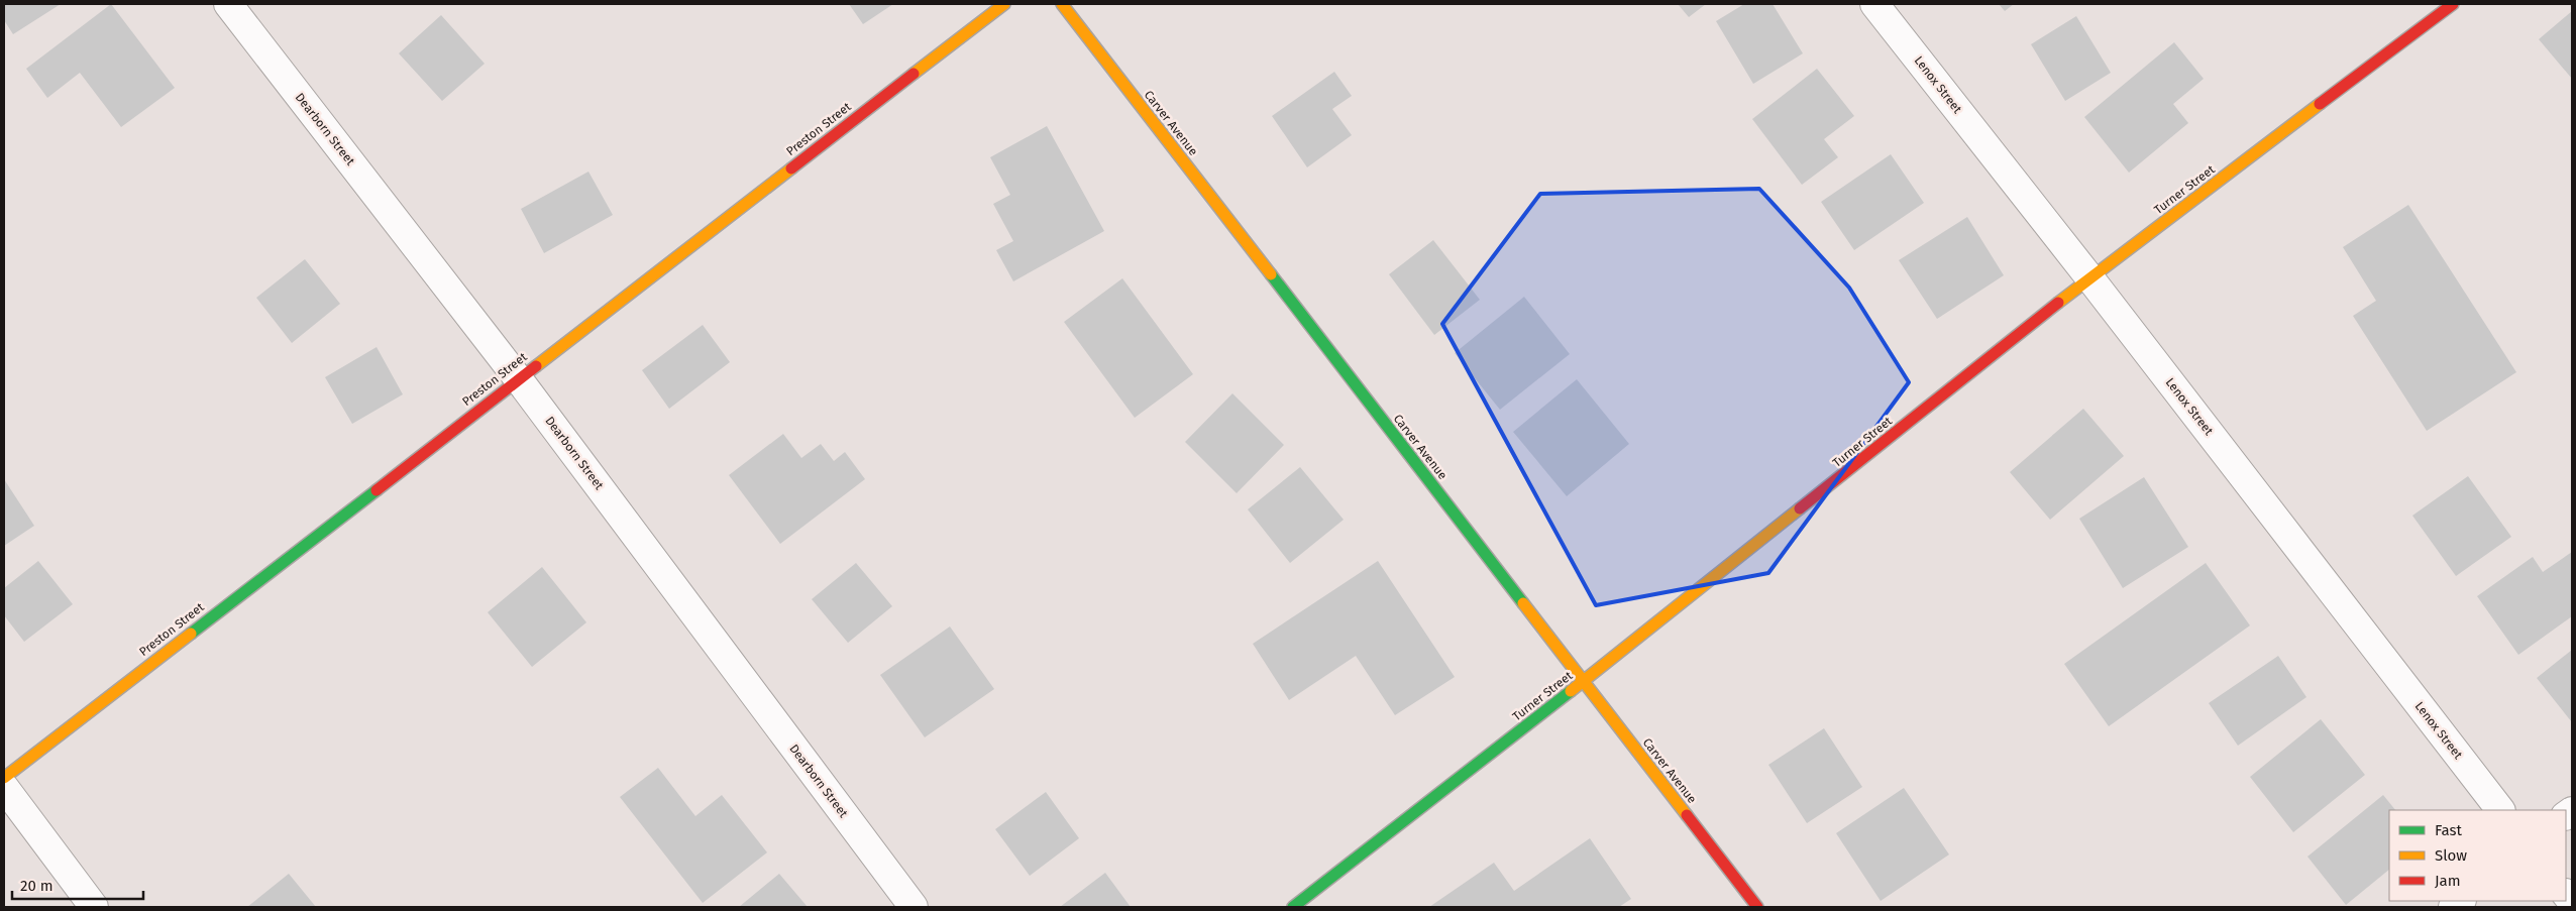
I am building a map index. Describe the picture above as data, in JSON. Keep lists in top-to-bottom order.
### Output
{
  "streets": {
    "street": [
      "Lenox Street",
      "Carver Avenue",
      "Dearborn Street",
      "Preston Street",
      "Turner Street"
    ]
  },
  "crossings": [
    ["Lenox Street", "Turner Street"],
    ["Carver Avenue", "Turner Street"],
    ["Dearborn Street", "Preston Street"]
  ],
  "legend": ["Fast", "Slow", "Jam"],
  "scale_bar": "20 m"
}
